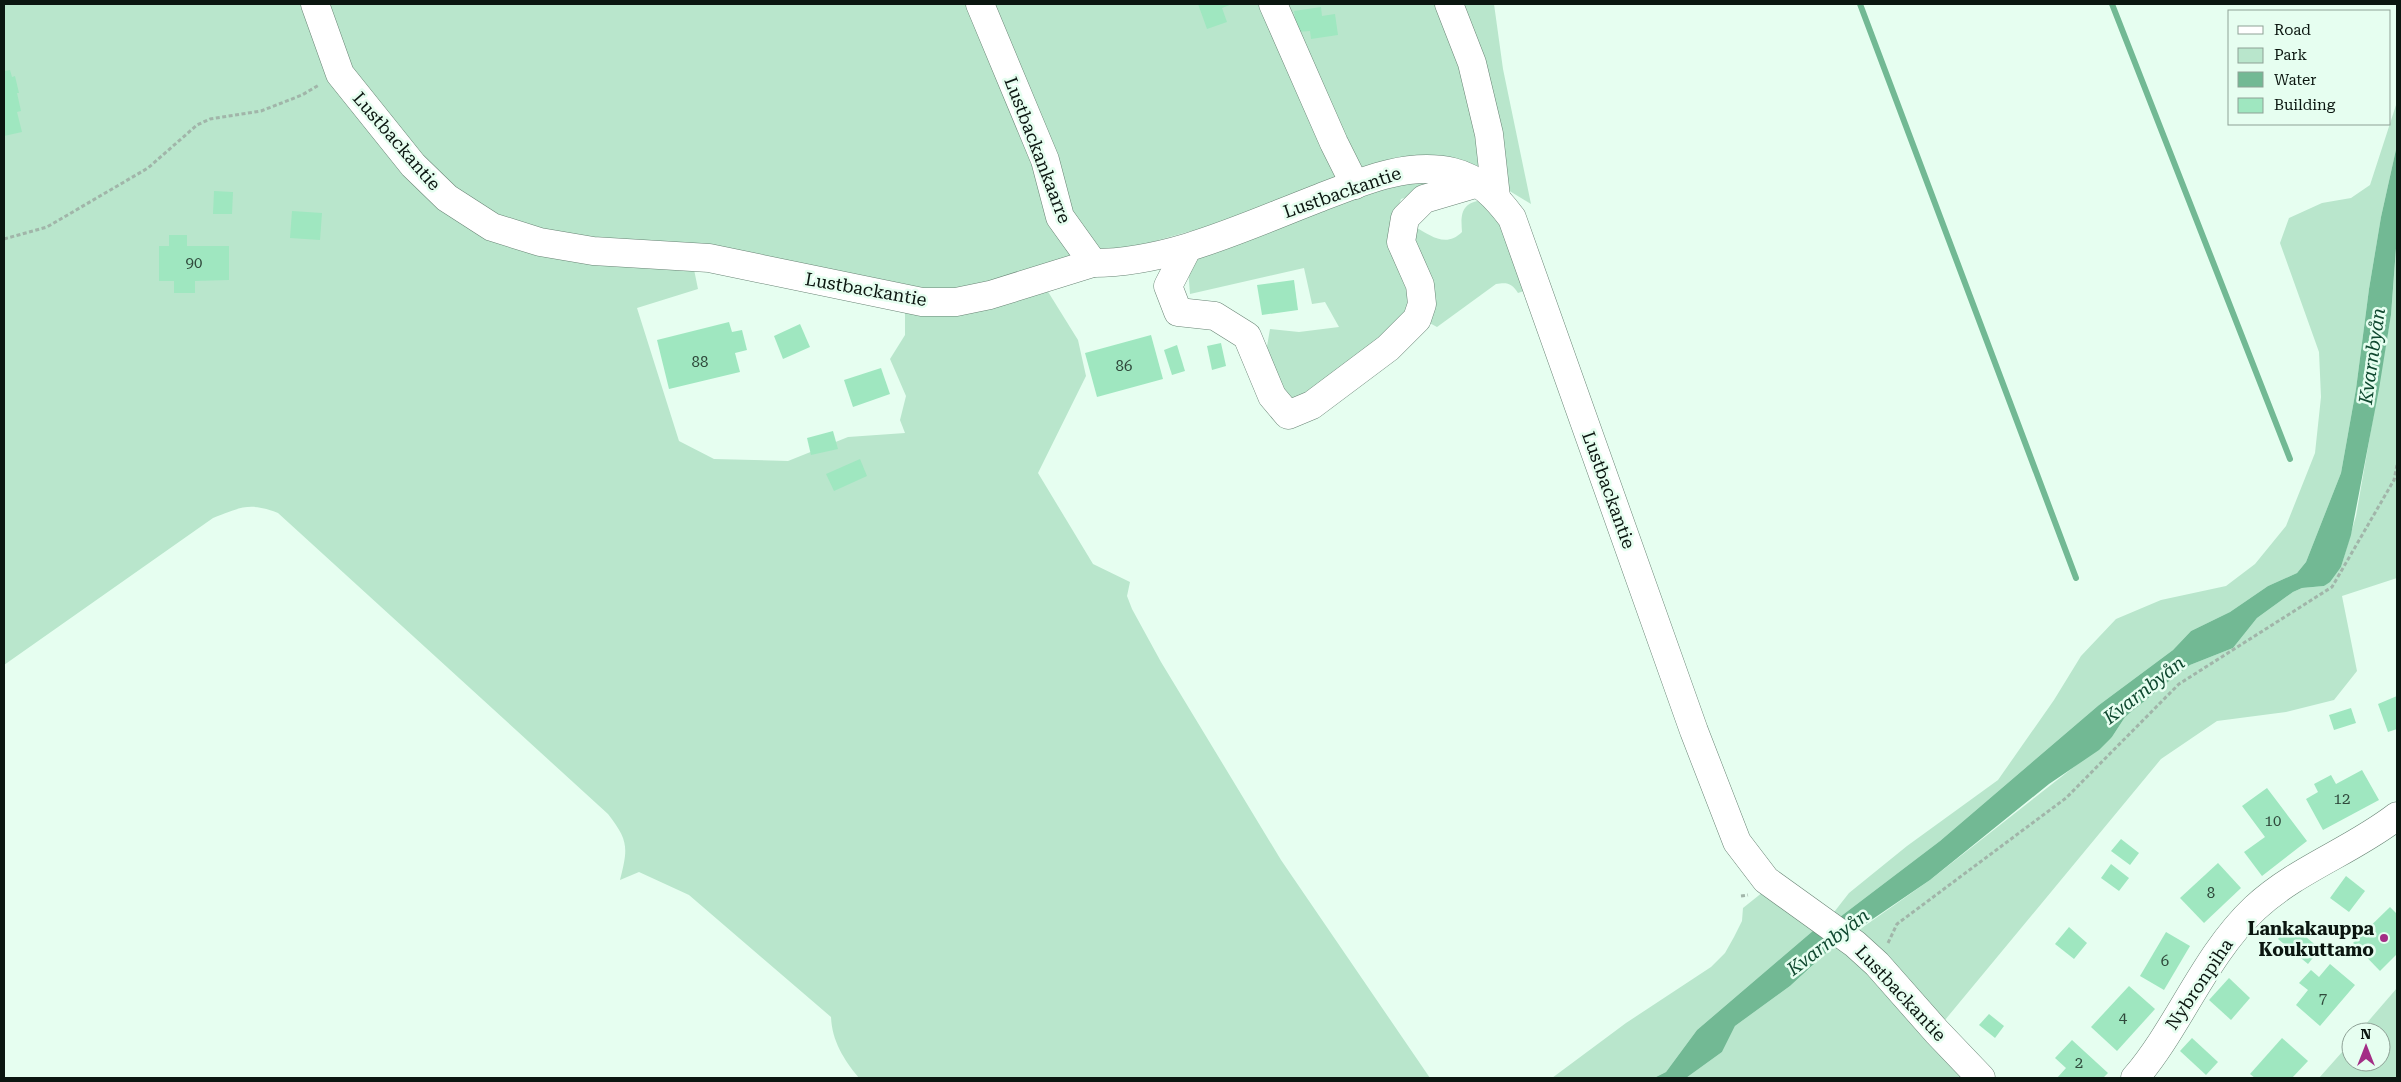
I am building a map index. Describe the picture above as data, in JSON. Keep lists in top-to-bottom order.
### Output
{
  "streets": {
    "street": ["Lustbackantie", "Lustbackankaarre", "Nybronpiha"]
  },
  "crossings": [
    ["Lustbackantie", "Lustbackankaarre"]
  ],
  "water": ["Kvarnbyån"],
  "places": ["Lankakauppa Koukuttamo"],
  "house_numbers": [
    "90",
    "88",
    "86",
    "12",
    "10",
    "8",
    "6",
    "7",
    "4",
    "2"
  ],
  "legend": [
    "Road",
    "Park",
    "Water",
    "Building"
  ],
  "north": "top"
}
